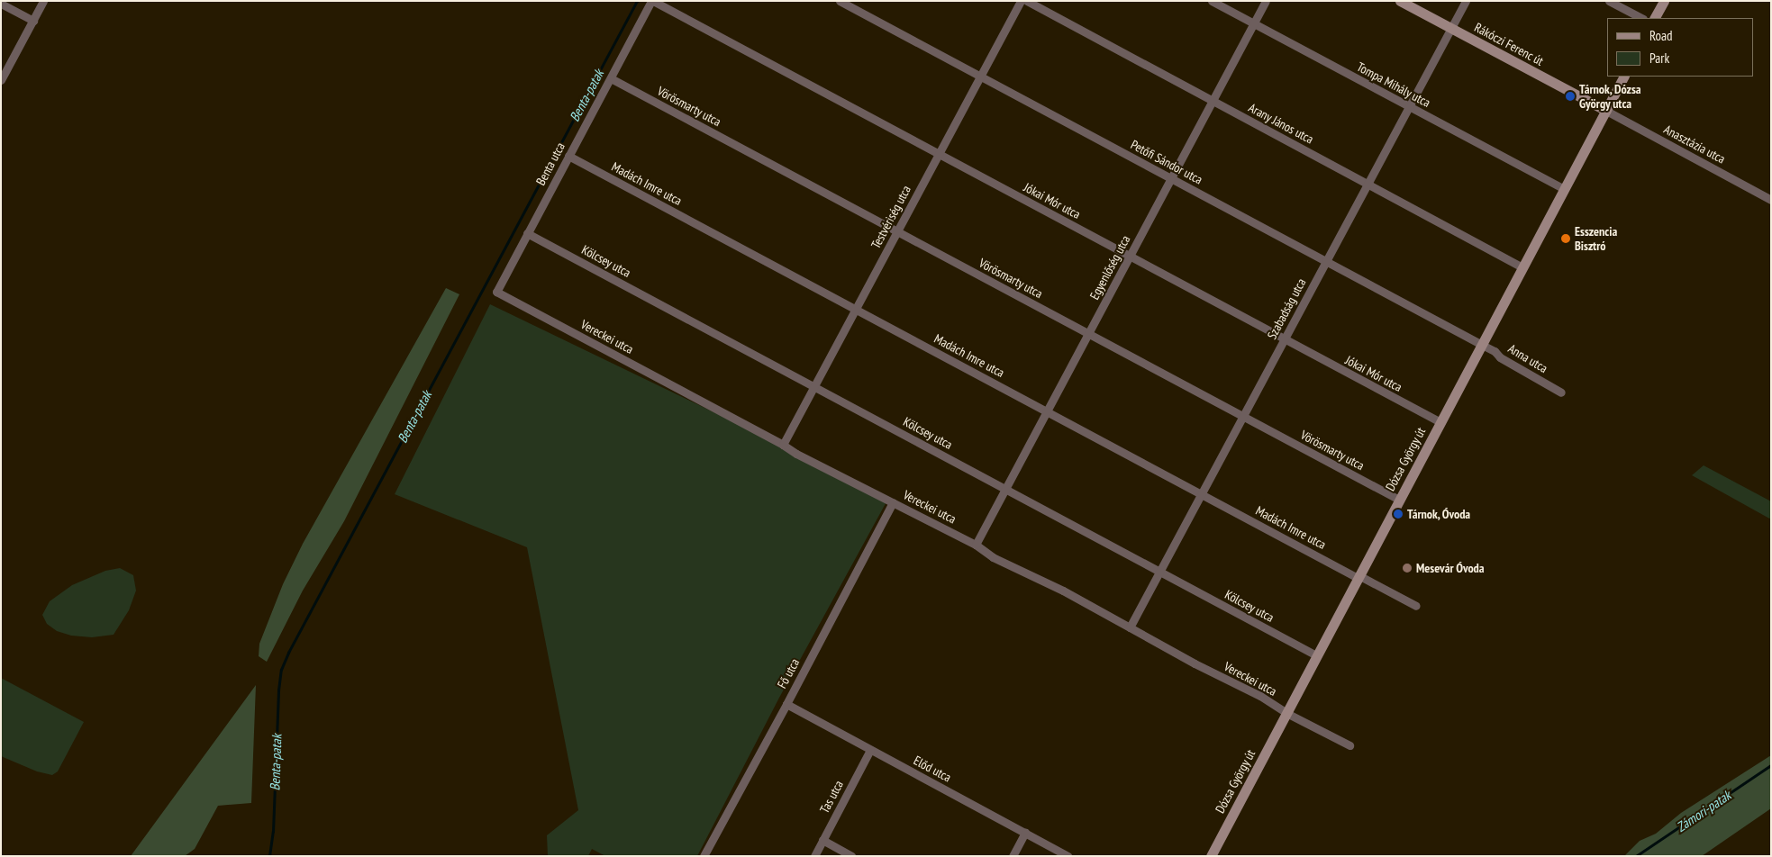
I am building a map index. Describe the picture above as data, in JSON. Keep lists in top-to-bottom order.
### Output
{
  "streets": {
    "street": [
      "Rákóczi Ferenc út",
      "Tompa Mihály utca",
      "Vörösmarty utca",
      "Arany János utca",
      "Anasztázia utca",
      "Petőfi Sándor utca",
      "Benta utca",
      "Madách Imre utca",
      "Jókai Mór utca",
      "Testvériség utca",
      "Kölcsey utca",
      "Egyenlőség utca",
      "Szabadság utca",
      "Vereckei utca",
      "Anna utca",
      "Dózsa György út",
      "Fő utca",
      "Előd utca",
      "Tas utca"
    ]
  },
  "crossings": [
    ["Rákóczi Ferenc út", "Anasztázia utca"],
    ["Rákóczi Ferenc út", "Szabadság utca"],
    ["Rákóczi Ferenc út", "Dózsa György út"],
    ["Tompa Mihály utca", "Egyenlőség utca"],
    ["Tompa Mihály utca", "Szabadság utca"],
    ["Tompa Mihály utca", "Dózsa György út"],
    ["Vörösmarty utca", "Benta utca"],
    ["Vörösmarty utca", "Testvériség utca"],
    ["Vörösmarty utca", "Egyenlőség utca"],
    ["Vörösmarty utca", "Szabadság utca"],
    ["Vörösmarty utca", "Dózsa György út"],
    ["Arany János utca", "Egyenlőség utca"],
    ["Arany János utca", "Szabadság utca"],
    ["Arany János utca", "Dózsa György út"],
    ["Anasztázia utca", "Dózsa György út"],
    ["Petőfi Sándor utca", "Testvériség utca"],
    ["Petőfi Sándor utca", "Egyenlőség utca"],
    ["Petőfi Sándor utca", "Szabadság utca"],
    ["Petőfi Sándor utca", "Anna utca"],
    ["Petőfi Sándor utca", "Dózsa György út"],
    ["Benta utca", "Madách Imre utca"],
    ["Benta utca", "Jókai Mór utca"],
    ["Benta utca", "Kölcsey utca"],
    ["Benta utca", "Vereckei utca"],
    ["Madách Imre utca", "Testvériség utca"],
    ["Madách Imre utca", "Egyenlőség utca"],
    ["Madách Imre utca", "Szabadság utca"],
    ["Madách Imre utca", "Dózsa György út"],
    ["Jókai Mór utca", "Testvériség utca"],
    ["Jókai Mór utca", "Egyenlőség utca"],
    ["Jókai Mór utca", "Szabadság utca"],
    ["Jókai Mór utca", "Dózsa György út"],
    ["Testvériség utca", "Kölcsey utca"],
    ["Testvériség utca", "Vereckei utca"],
    ["Kölcsey utca", "Egyenlőség utca"],
    ["Kölcsey utca", "Szabadság utca"],
    ["Kölcsey utca", "Dózsa György út"],
    ["Egyenlőség utca", "Vereckei utca"],
    ["Szabadság utca", "Vereckei utca"],
    ["Vereckei utca", "Dózsa György út"],
    ["Vereckei utca", "Fő utca"],
    ["Anna utca", "Dózsa György út"],
    ["Fő utca", "Előd utca"],
    ["Előd utca", "Tas utca"]
  ],
  "water": ["Benta-patak", "Zámori-patak"],
  "places": [
    "Tárnok, Dózsa György utca",
    "Esszencia Bisztró",
    "Tárnok, Óvoda",
    "Mesevár Óvoda"
  ],
  "legend": ["Road", "Park"]
}
